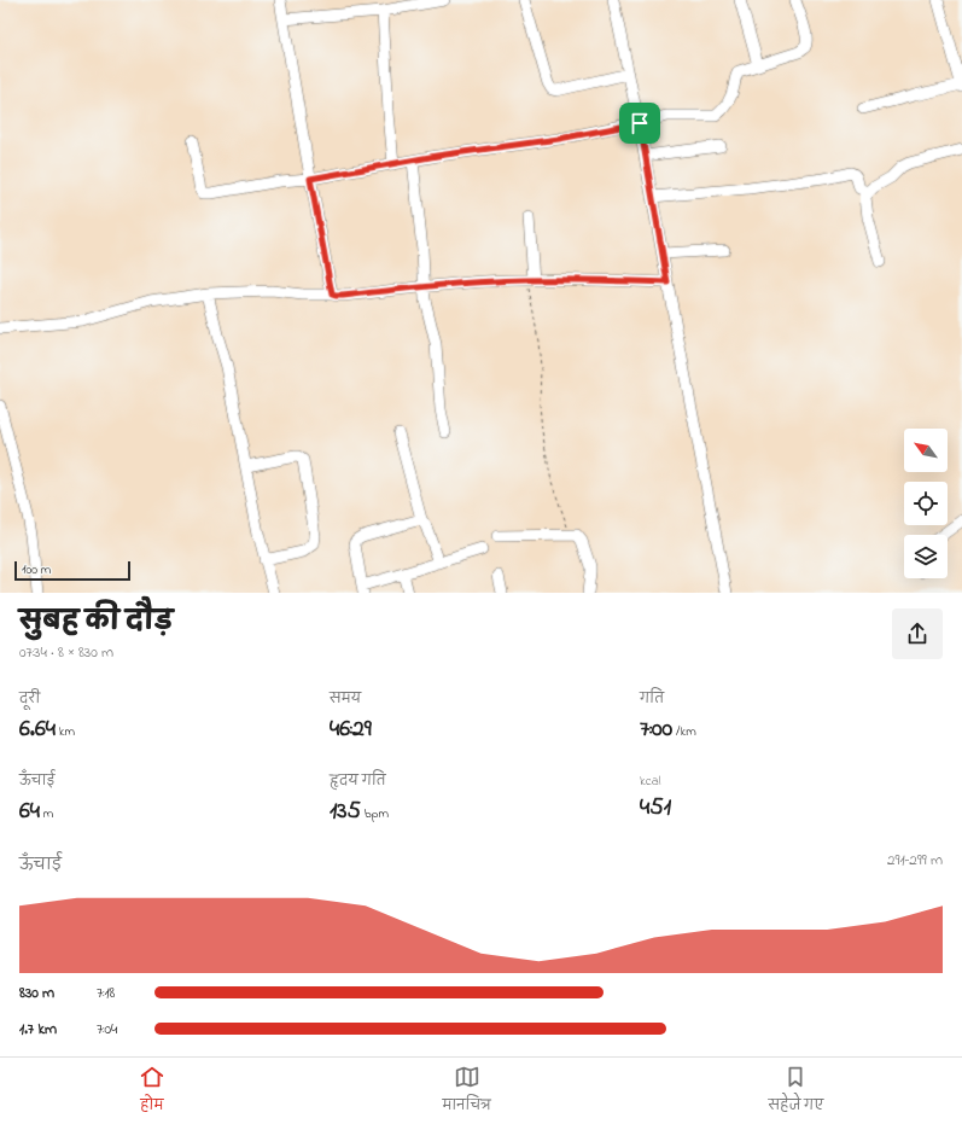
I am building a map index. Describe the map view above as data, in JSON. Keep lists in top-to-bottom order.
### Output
{
  "scale_bar": "100 m",
  "north": "top left",
  "page": {
    "scale": "100 m",
    "heading": ["सुबह की दौड़", "07:34 · 8 × 830 m"],
    "stats": [
      ["दूरी", "6.64 km"],
      ["समय", "46:29"],
      ["गति", "7:00 /km"],
      ["ऊँचाई", "64 m"],
      ["हृदय गति", "135 bpm"],
      ["kcal", "451"]
    ],
    "chart": ["ऊँचाई", "291–299 m"],
    "list": [
      {
        "name": "830 m",
        "note": "7:18"
      },
      {
        "name": "1.7 km",
        "note": "7:04"
      }
    ],
    "tabs": ["होम", "मानचित्र", "सहेजे गए"]
  }
}
